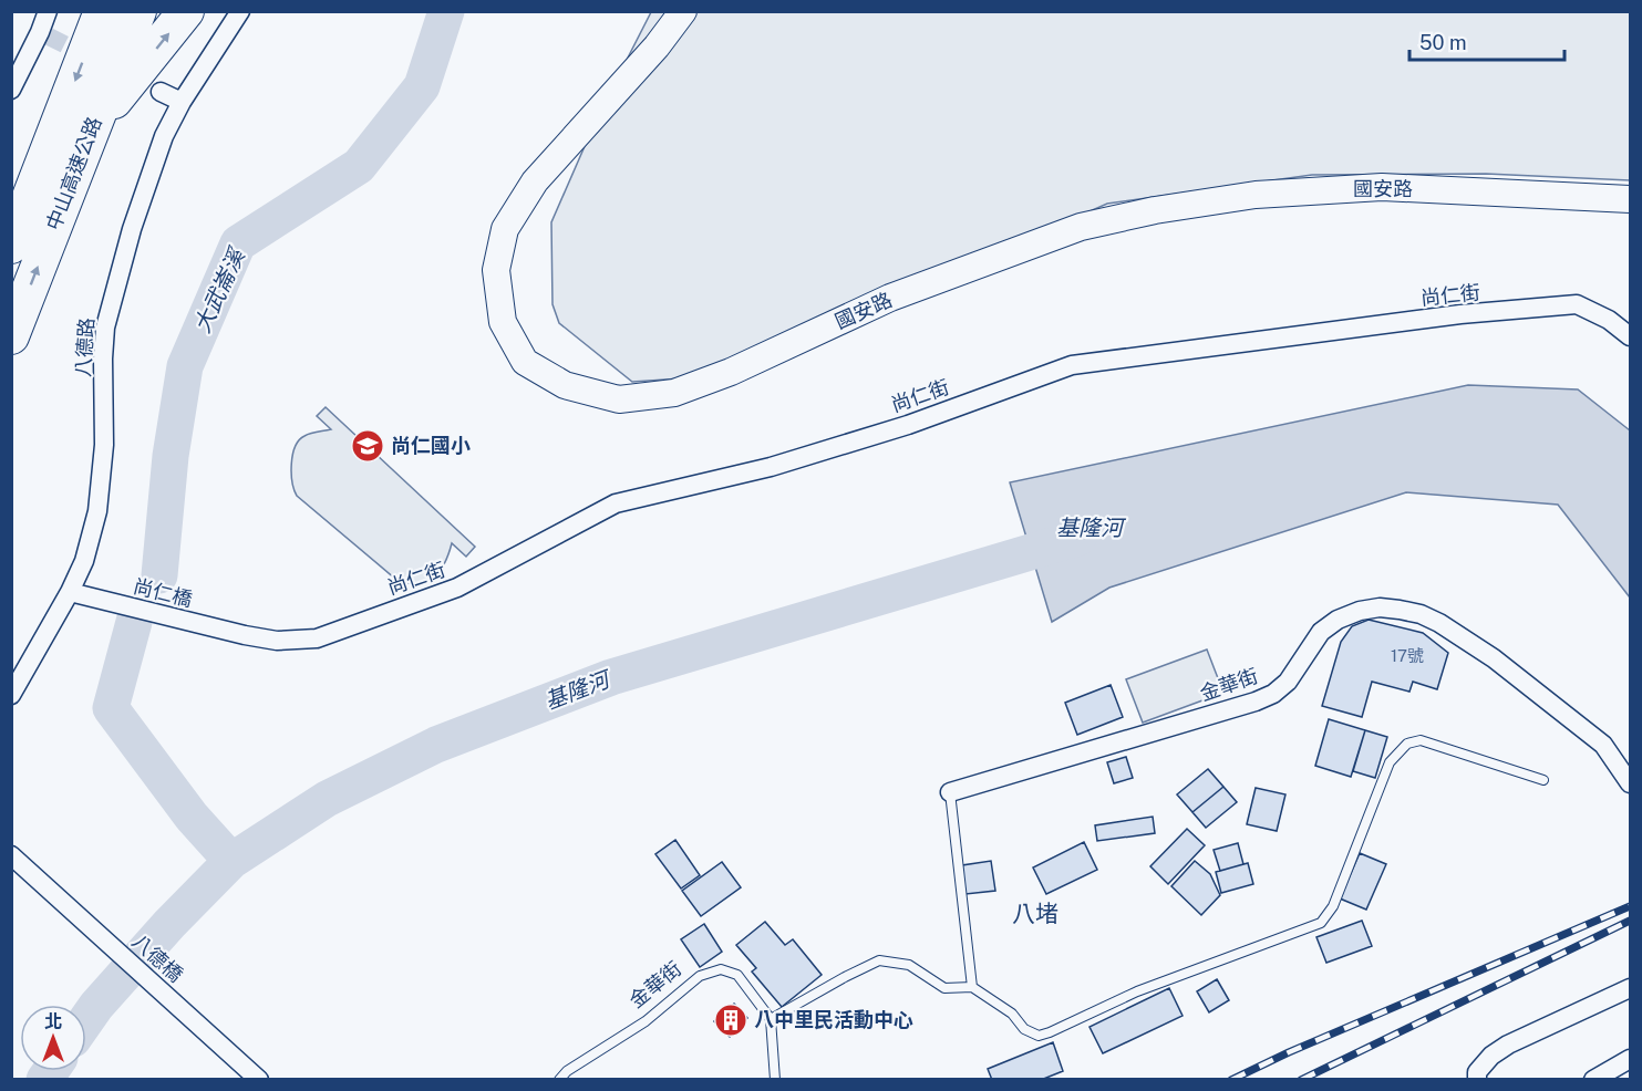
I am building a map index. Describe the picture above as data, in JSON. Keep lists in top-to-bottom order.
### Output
{
  "streets": {
    "highway": ["中山高速公路"],
    "street": [
      "國安路",
      "尚仁街",
      "八德路",
      "尚仁橋",
      "金華街",
      "八德橋"
    ]
  },
  "crossings": [
    ["尚仁街", "尚仁橋"],
    ["八德路", "尚仁橋"]
  ],
  "districts": ["八堵"],
  "water": ["大武崙溪", "基隆河"],
  "places": {
    "school or university": ["尚仁國小"],
    "building": ["八中里民活動中心"]
  },
  "house_numbers": ["17號"],
  "scale_bar": "50 m",
  "north": "top"
}
